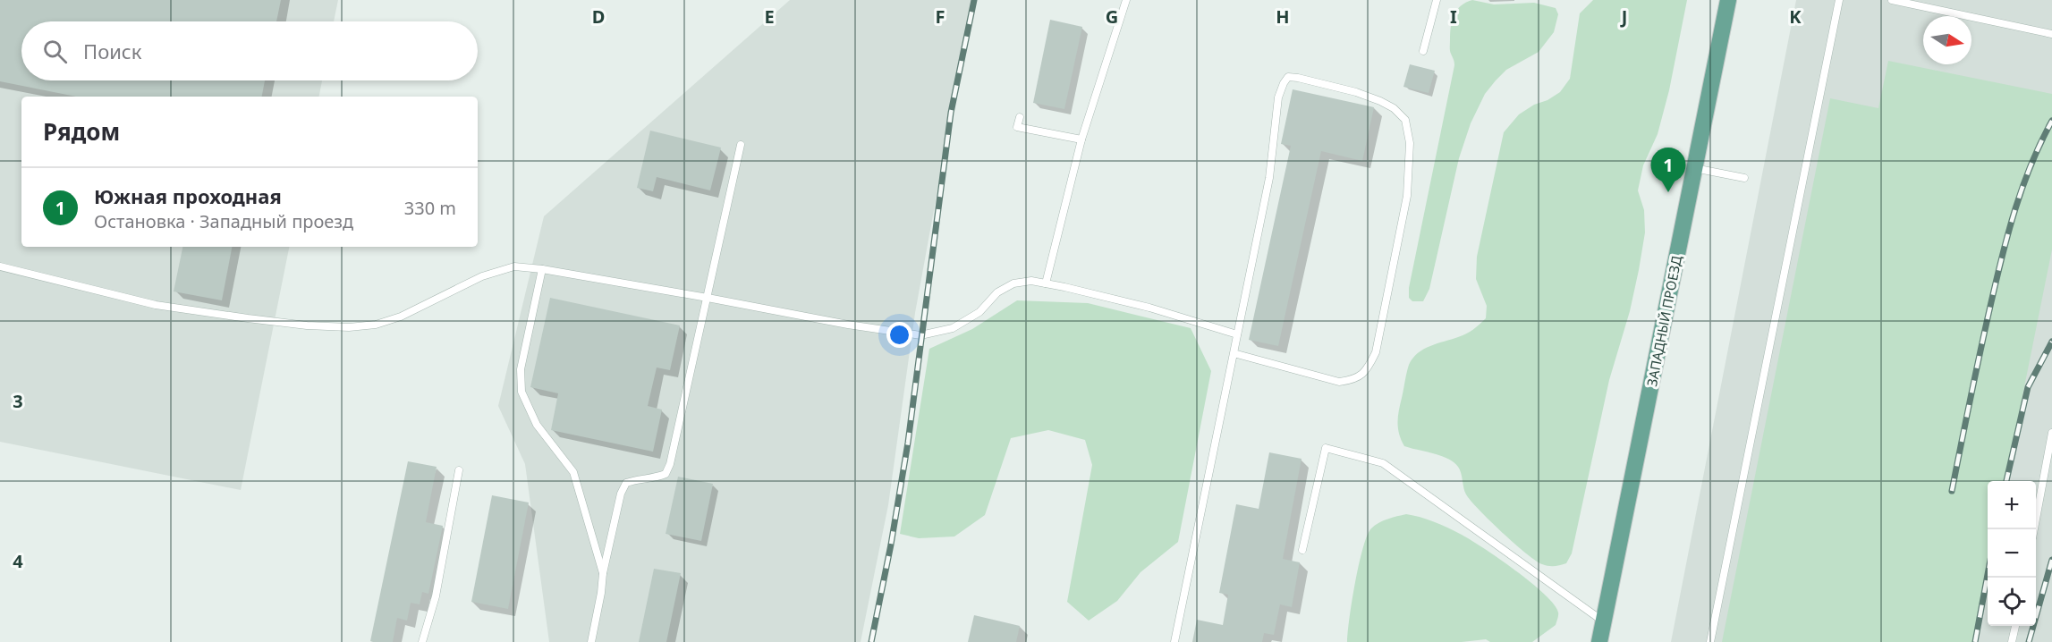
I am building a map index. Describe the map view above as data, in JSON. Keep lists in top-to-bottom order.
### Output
{
  "streets": {
    "main road": ["ЗАПАДНЫЙ ПРОЕЗД"]
  },
  "north": "right",
  "page": {
    "search": "Поиск",
    "heading": "Рядом",
    "pins": "1",
    "list": [
      {
        "mark": "1",
        "name": "Южная проходная",
        "note": "Остановка · Западный проезд",
        "value": "330 m"
      }
    ],
    "map_buttons": ["+", "−"]
  },
  "grid": {
    "columns": [
      "D",
      "E",
      "F",
      "G",
      "H",
      "I",
      "J",
      "K"
    ],
    "rows": ["3", "4"]
  }
}
